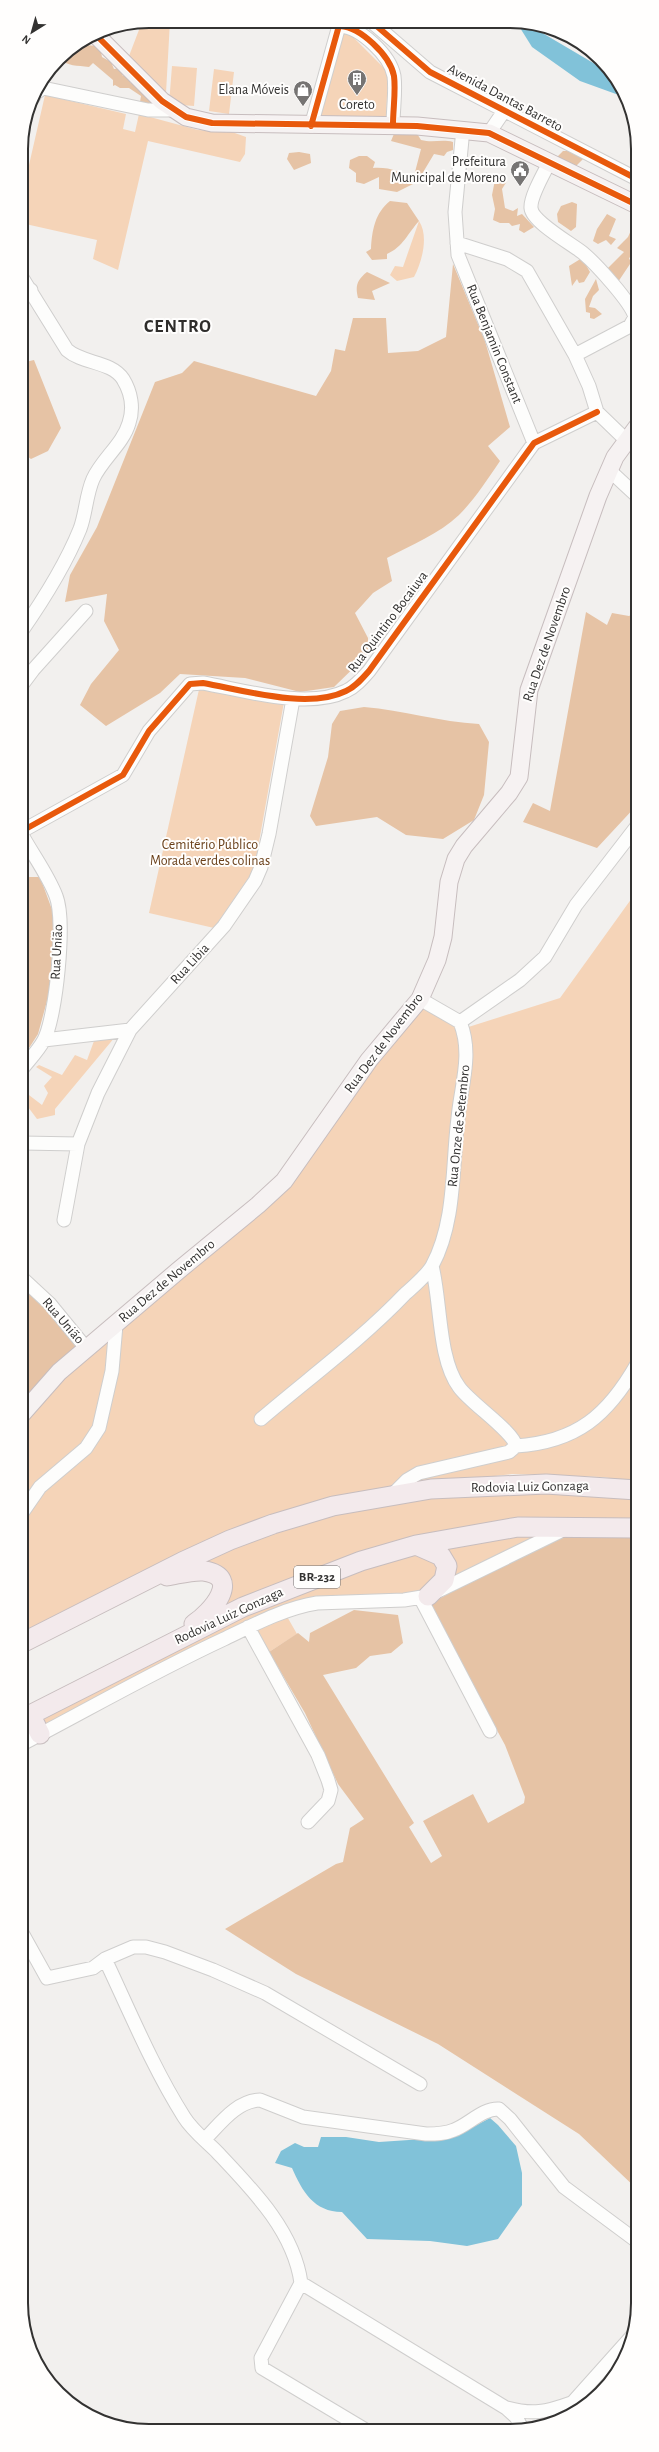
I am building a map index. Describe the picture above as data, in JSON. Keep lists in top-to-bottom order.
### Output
{
  "streets": {
    "highway": ["Rodovia Luiz Gonzaga", "BR-232"],
    "main road": ["Rua Dez de Novembro"],
    "street": [
      "Avenida Dantas Barreto",
      "Rua Benjamin Constant",
      "Rua Quintino Bocaiuva",
      "Rua União",
      "Rua Libia",
      "Rua Onze de Setembro"
    ]
  },
  "crossings": [
    ["Rua Benjamin Constant", "Rua Quintino Bocaiuva"],
    ["Rua Quintino Bocaiuva", "Rua Libia"],
    ["Rua Dez de Novembro", "Rua União"],
    ["Rodovia Luiz Gonzaga", "BR-232"]
  ],
  "districts": ["CENTRO"],
  "parks": ["Cemitério Público Morada verdes colinas"],
  "places": {
    "building": ["Coreto"],
    "shop": ["Elana Móveis"],
    "public building": ["Prefeitura Municipal de Moreno"]
  },
  "north": "bottom left"
}
